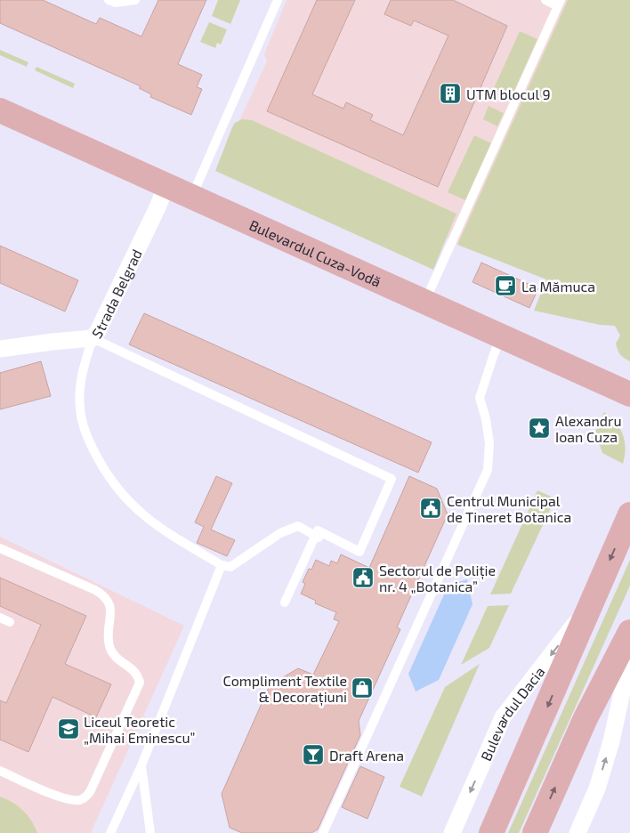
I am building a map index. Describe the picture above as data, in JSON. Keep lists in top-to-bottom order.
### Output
{
  "streets": {
    "main road": ["Bulevardul Cuza-Vodă", "Bulevardul Dacia"],
    "street": ["Strada Belgrad"]
  },
  "crossings": [
    ["Bulevardul Cuza-Vodă", "Strada Belgrad"]
  ],
  "places": {
    "building": ["UTM blocul 9"],
    "cafe": ["La Mămuca"],
    "place": ["Alexandru Ioan Cuza"],
    "public building": ["Centrul Municipal de Tineret Botanica", "Sectorul de Poliție nr. 4 „Botanica”"],
    "shop": ["Compliment Textile & Decorațiuni"],
    "school or university": ["Liceul Teoretic „Mihai Eminescu”"],
    "bar": ["Draft Arena"]
  }
}
